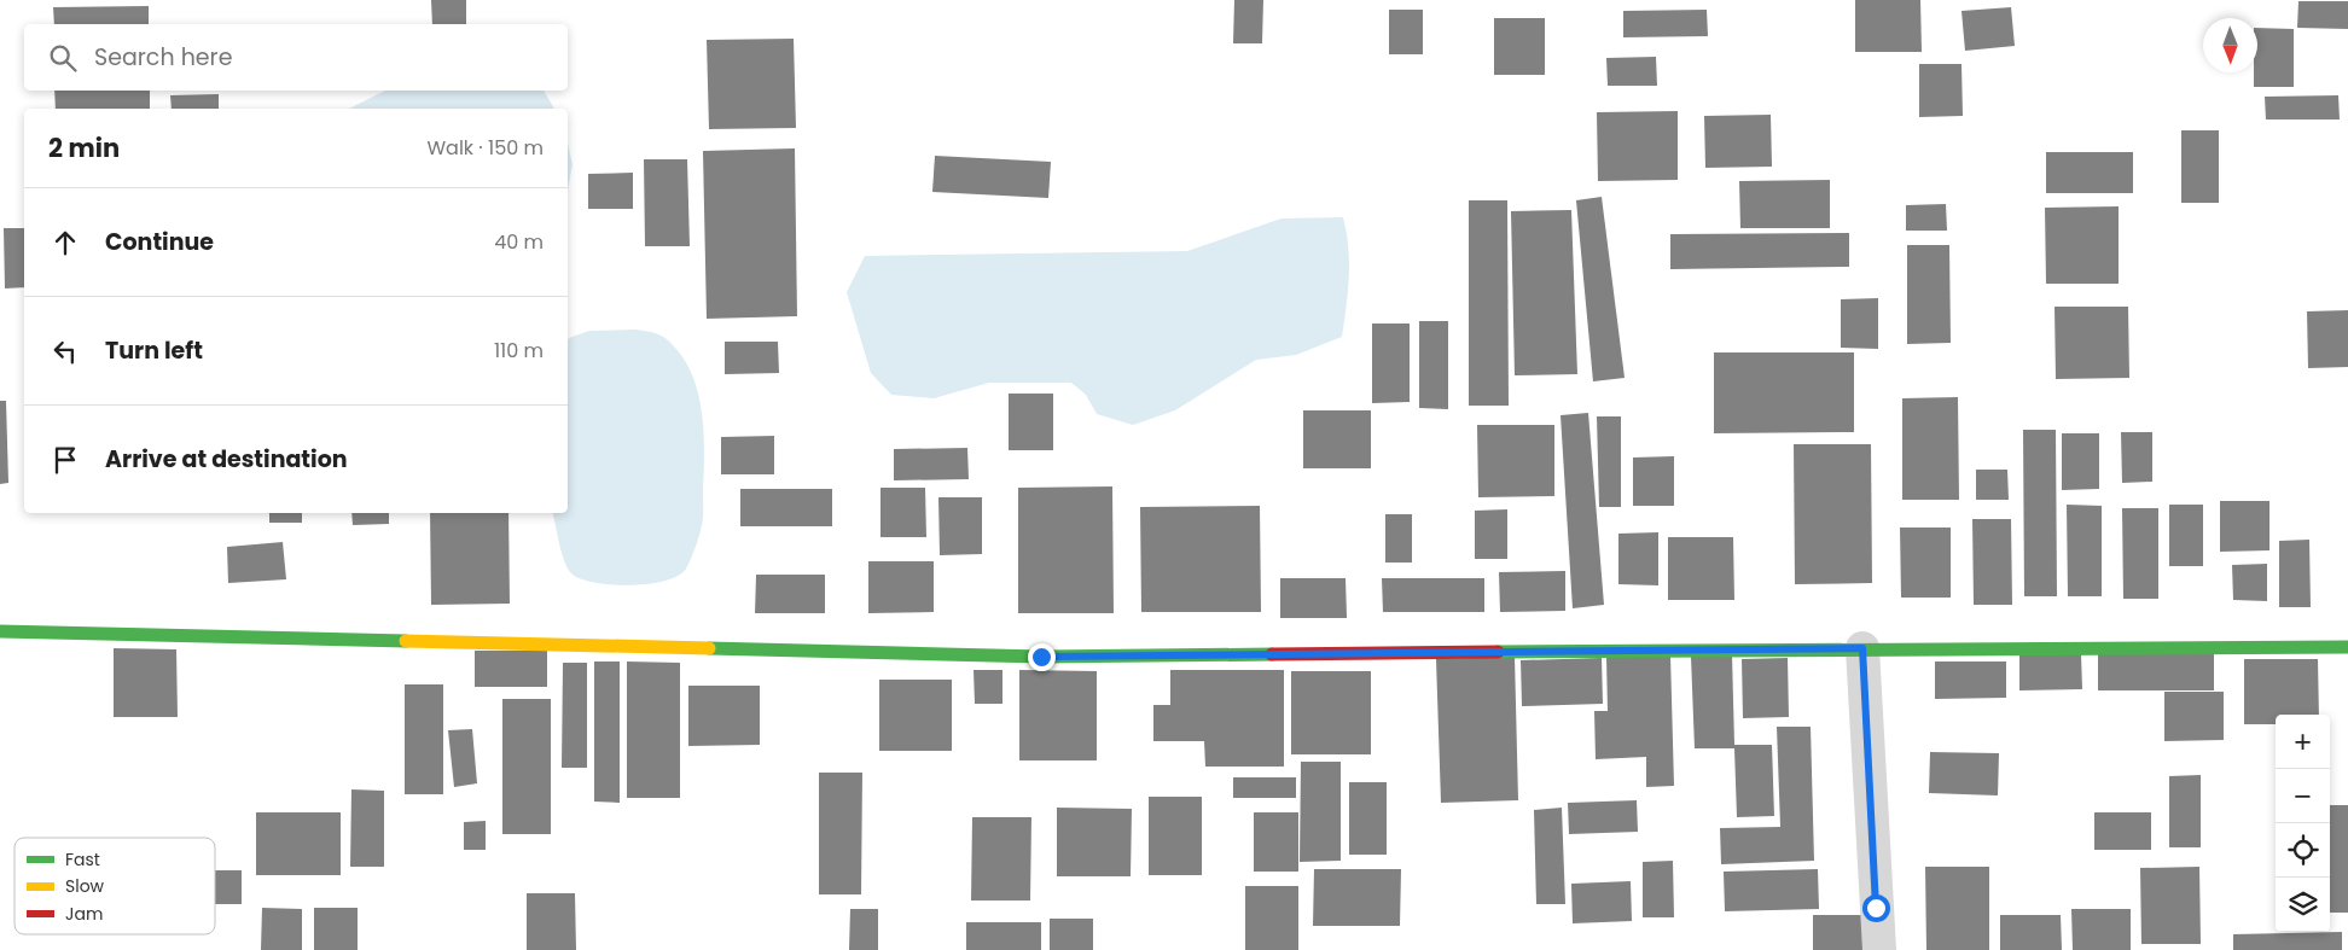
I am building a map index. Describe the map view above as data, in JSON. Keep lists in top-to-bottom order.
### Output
{
  "legend": ["Fast", "Slow", "Jam"],
  "north": "bottom",
  "page": {
    "search": "Search here",
    "heading": ["2 min", "Walk · 150 m"],
    "list": [
      ["Continue", "40 m"],
      ["Turn left", "110 m"],
      "Arrive at destination"
    ],
    "map_buttons": ["+", "−"]
  }
}
